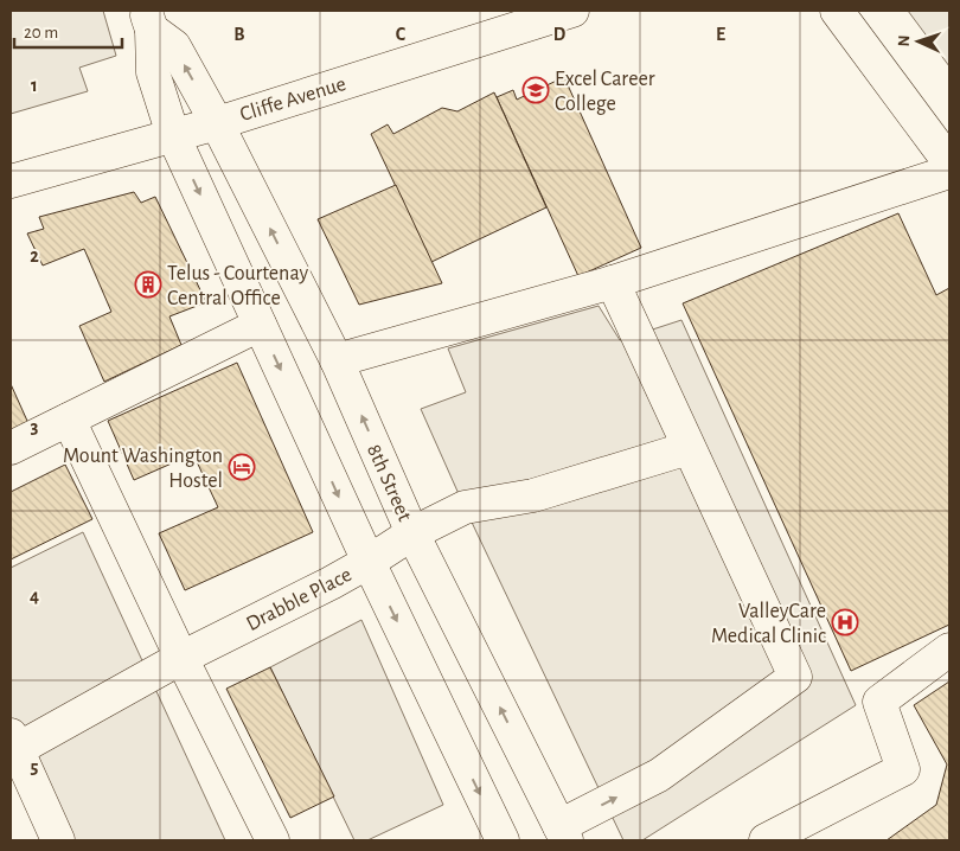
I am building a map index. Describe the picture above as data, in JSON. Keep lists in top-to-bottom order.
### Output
{
  "streets": {
    "street": ["Cliffe Avenue", "8th Street", "Drabble Place"]
  },
  "crossings": [
    ["Cliffe Avenue", "8th Street"],
    ["8th Street", "Drabble Place"]
  ],
  "places": {
    "school or university": ["Excel Career College"],
    "building": ["Telus - Courtenay Central Office"],
    "hotel": ["Mount Washington Hostel"],
    "hospital": ["ValleyCare Medical Clinic"]
  },
  "scale_bar": "20 m",
  "north": "left",
  "grid": {
    "columns": [
      "B",
      "C",
      "D",
      "E"
    ],
    "rows": [
      "1",
      "2",
      "3",
      "4",
      "5"
    ]
  }
}
